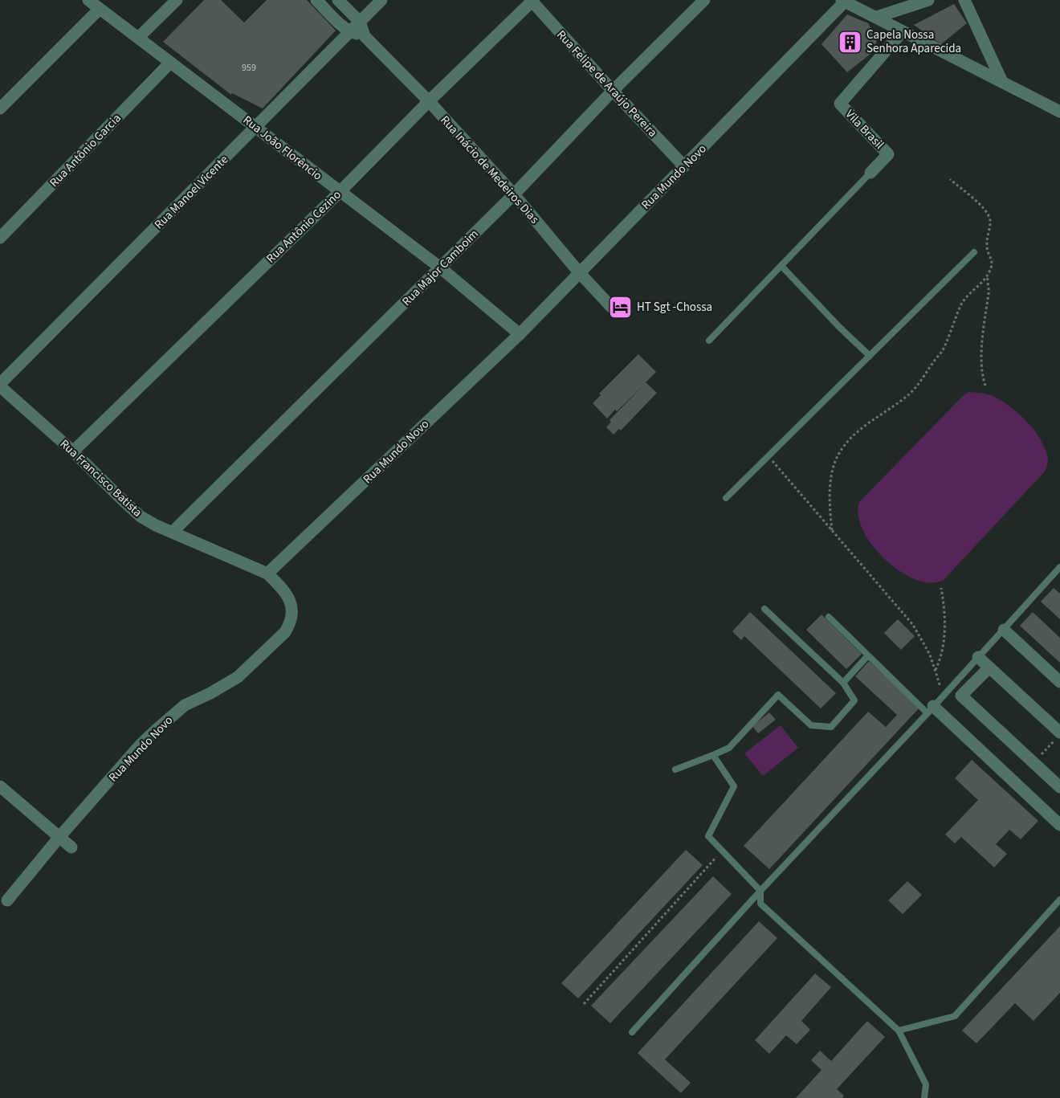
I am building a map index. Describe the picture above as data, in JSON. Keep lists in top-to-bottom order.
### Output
{
  "streets": {
    "street": [
      "Rua Felipe de Araújo Pereira",
      "Vila Brasil",
      "Rua João Florêncio",
      "Rua Antônio Garcia",
      "Rua Inácio de Medeiros Dias",
      "Rua Mundo Novo",
      "Rua Manoel Vicente",
      "Rua Antônio Cezino",
      "Rua Major Camboim",
      "Rua Francisco Batista"
    ]
  },
  "crossings": [
    ["Rua Felipe de Araújo Pereira", "Rua Mundo Novo"],
    ["Rua Felipe de Araújo Pereira", "Rua Antônio Cezino"],
    ["Rua Felipe de Araújo Pereira", "Rua Major Camboim"],
    ["Rua João Florêncio", "Rua Antônio Garcia"],
    ["Rua João Florêncio", "Rua Mundo Novo"],
    ["Rua João Florêncio", "Rua Manoel Vicente"],
    ["Rua João Florêncio", "Rua Antônio Cezino"],
    ["Rua João Florêncio", "Rua Major Camboim"],
    ["Rua Inácio de Medeiros Dias", "Rua Mundo Novo"],
    ["Rua Inácio de Medeiros Dias", "Rua Manoel Vicente"],
    ["Rua Inácio de Medeiros Dias", "Rua Antônio Cezino"],
    ["Rua Inácio de Medeiros Dias", "Rua Major Camboim"],
    ["Rua Mundo Novo", "Rua Francisco Batista"],
    ["Rua Manoel Vicente", "Rua Francisco Batista"],
    ["Rua Antônio Cezino", "Rua Francisco Batista"],
    ["Rua Major Camboim", "Rua Francisco Batista"]
  ],
  "places": {
    "building": ["Capela Nossa Senhora Aparecida"],
    "hotel": ["HT Sgt -Chossa"]
  },
  "house_numbers": ["959"]
}
